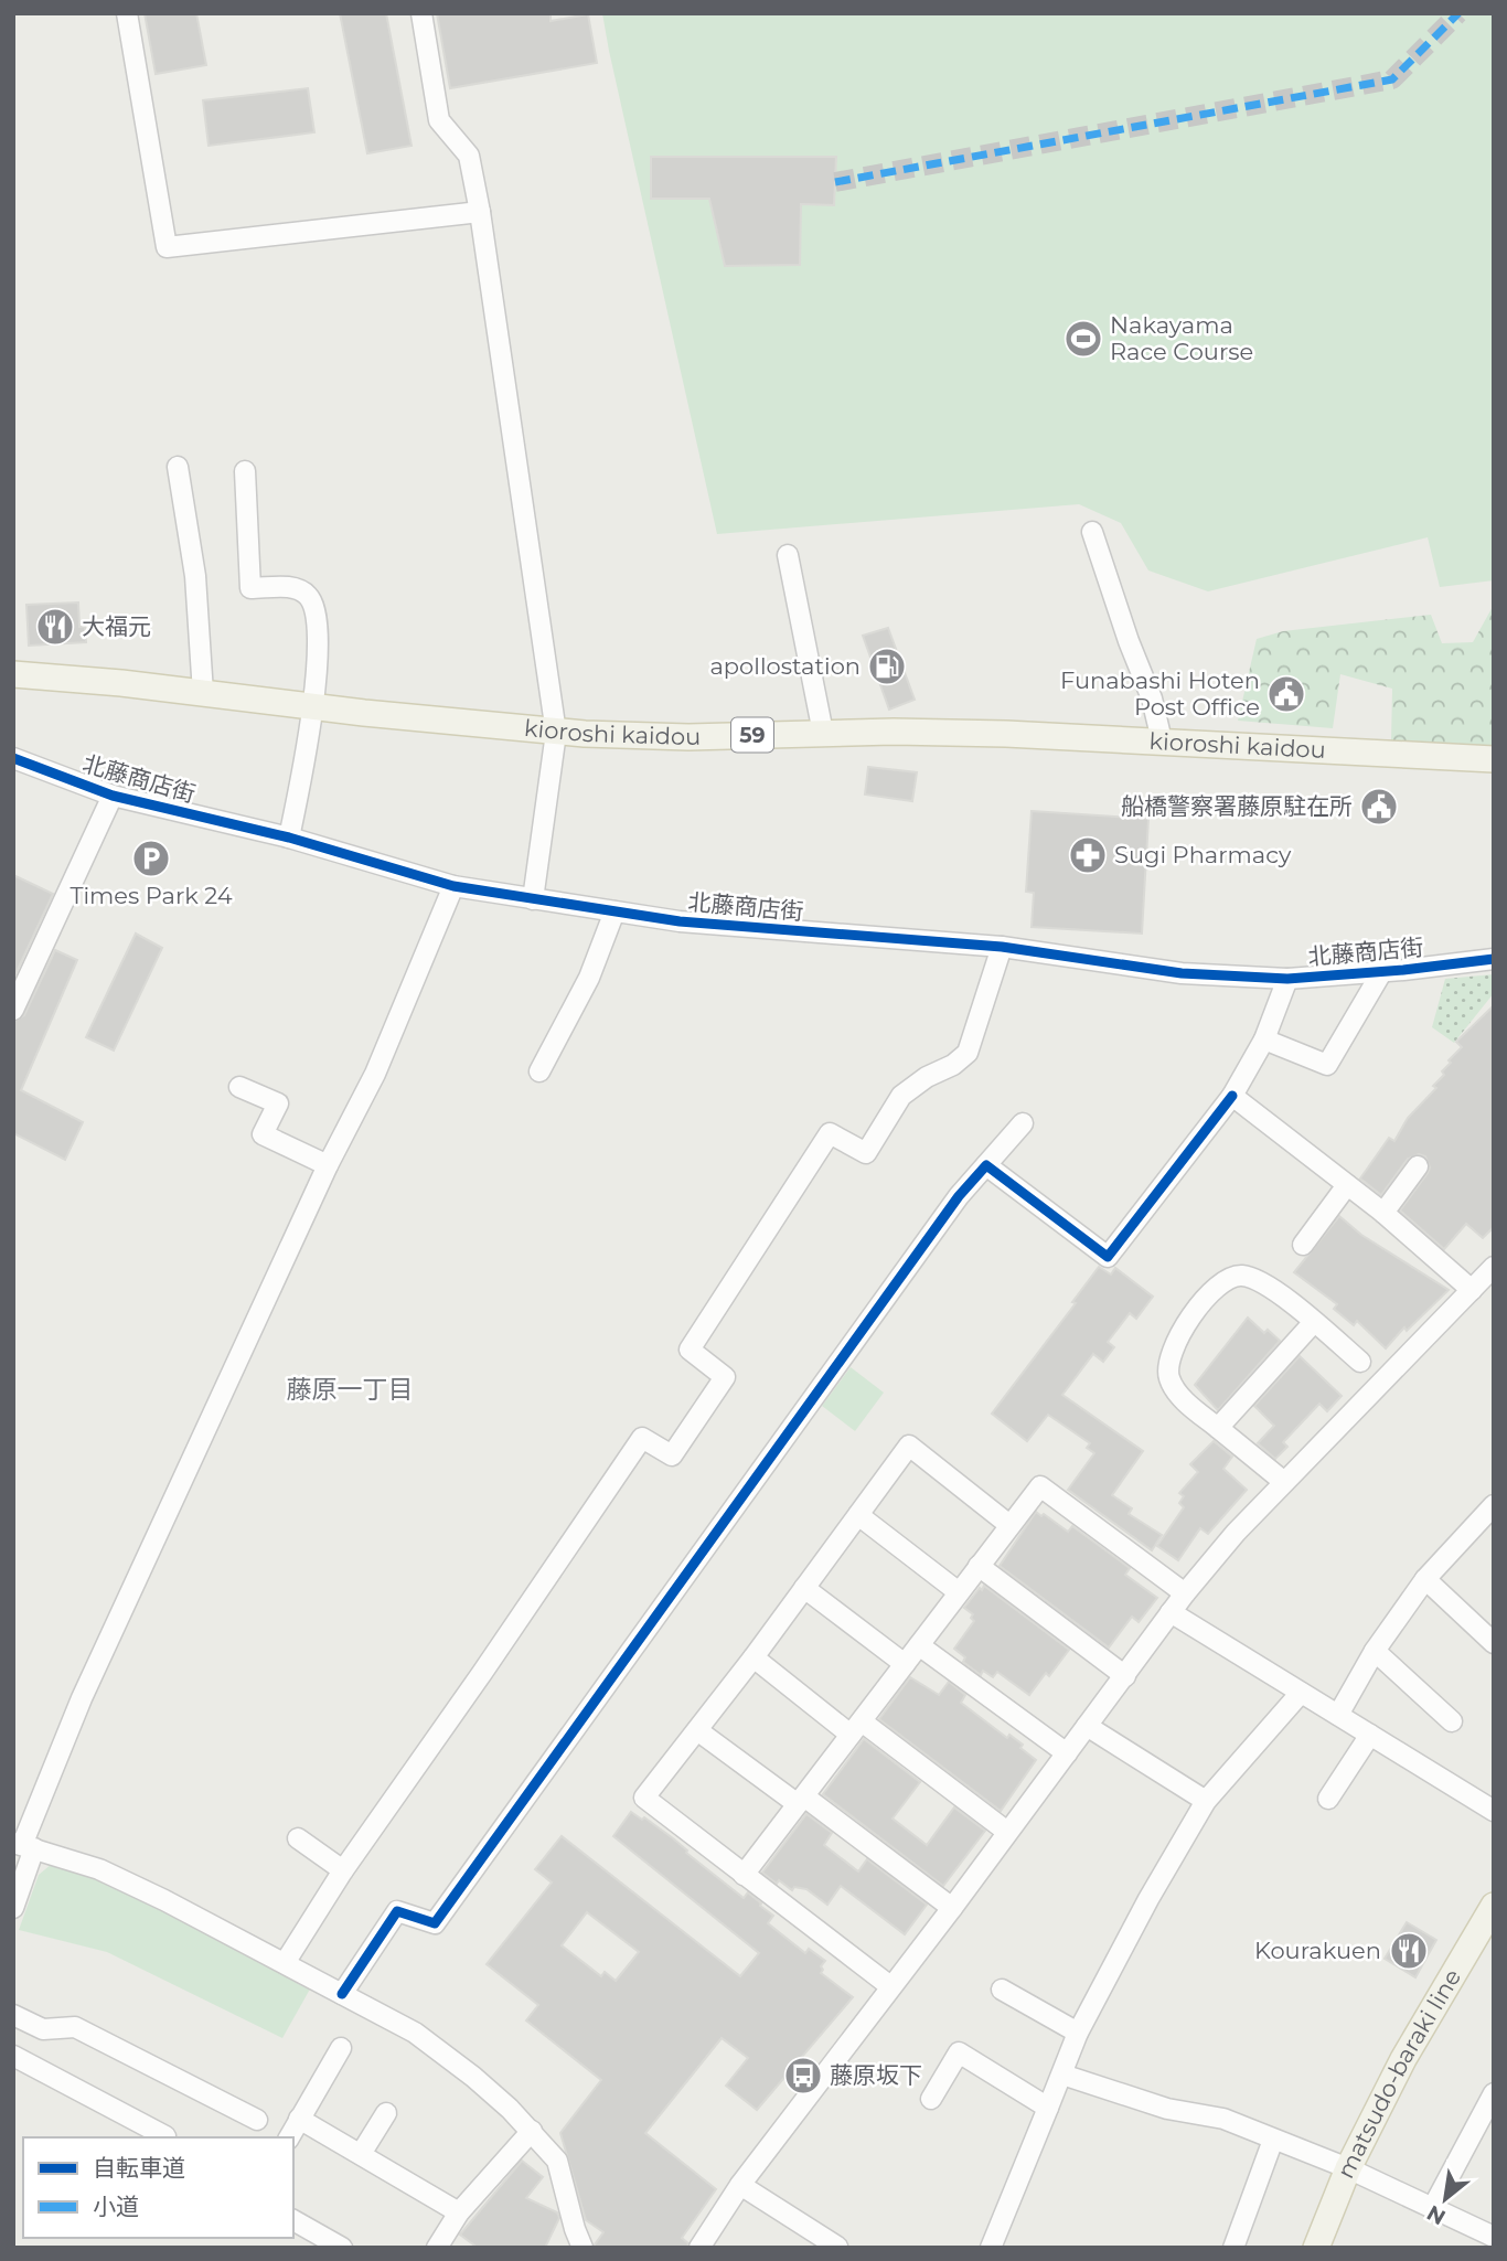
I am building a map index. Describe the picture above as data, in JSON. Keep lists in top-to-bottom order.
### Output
{
  "streets": {
    "main road": ["kioroshi kaidou", "59", "matsudo-baraki line"],
    "street": ["北藤商店街"]
  },
  "districts": ["藤原一丁目"],
  "places": {
    "sports": ["Nakayama Race Course"],
    "restaurant": ["大福元", "Kourakuen"],
    "fuel station": ["apollostation"],
    "public building": ["Funabashi Hoten Post Office", "船橋警察署藤原駐在所"],
    "pharmacy": ["Sugi Pharmacy"],
    "parking": ["Times Park 24"],
    "bus stop": ["藤原坂下"]
  },
  "legend": ["自転車道", "小道"],
  "north": "bottom left"
}
